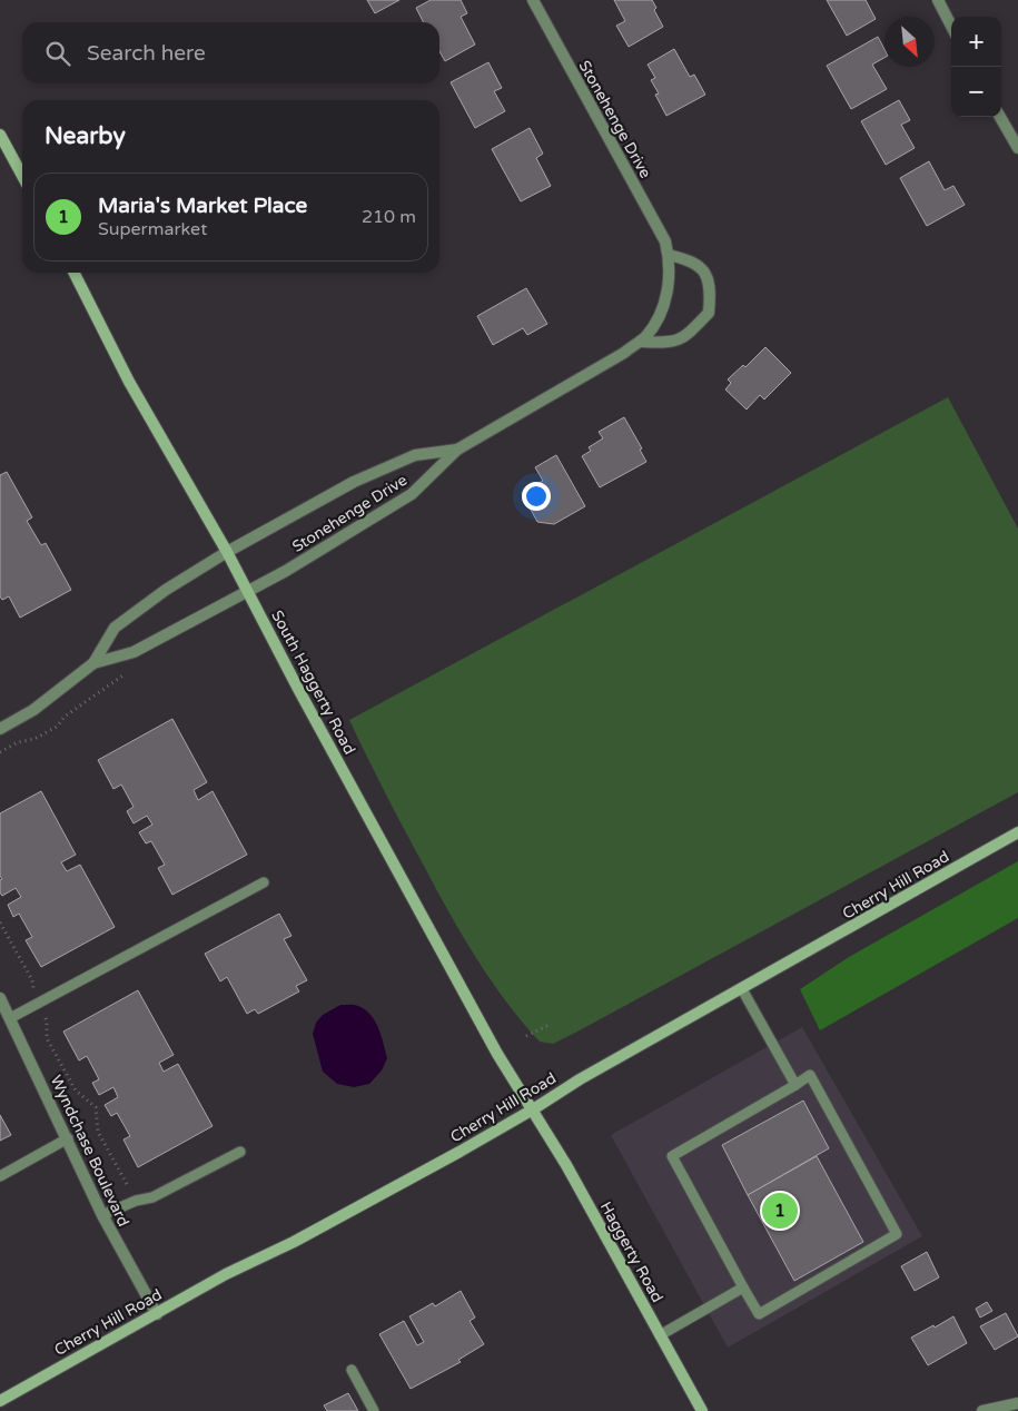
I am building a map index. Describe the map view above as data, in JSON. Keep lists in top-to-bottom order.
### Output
{
  "streets": {
    "main road": ["South Haggerty Road", "Cherry Hill Road", "Haggerty Road"],
    "street": ["Stonehenge Drive", "Wyndchase Boulevard"]
  },
  "crossings": [
    ["Stonehenge Drive", "South Haggerty Road"],
    ["South Haggerty Road", "Cherry Hill Road"],
    ["South Haggerty Road", "Haggerty Road"],
    ["Cherry Hill Road", "Wyndchase Boulevard"],
    ["Cherry Hill Road", "Haggerty Road"]
  ],
  "north": "bottom right",
  "page": {
    "map_buttons": ["+", "−"],
    "search": "Search here",
    "heading": "Nearby",
    "list": [
      {
        "mark": "1",
        "name": "Maria's Market Place",
        "note": "Supermarket",
        "value": "210 m"
      }
    ],
    "pins": "1"
  }
}
